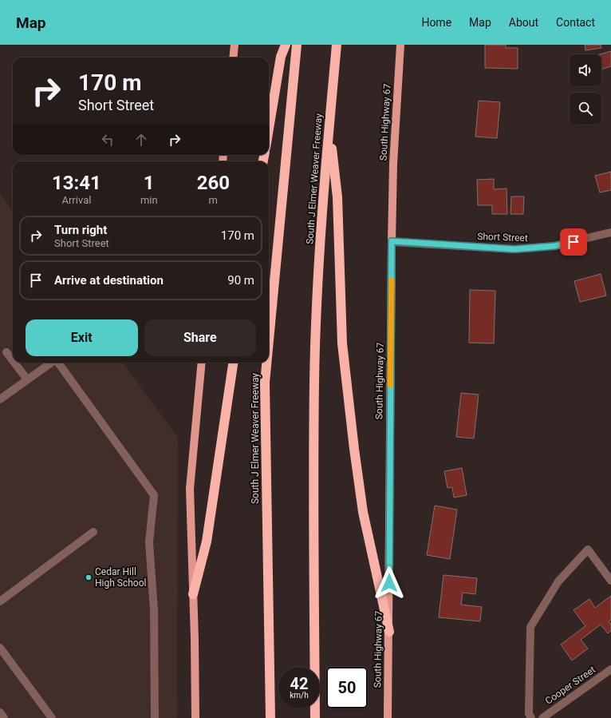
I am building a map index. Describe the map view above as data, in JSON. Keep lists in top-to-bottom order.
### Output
{
  "streets": {
    "highway": ["South J Elmer Weaver Freeway"],
    "main road": ["South Highway 67"],
    "street": ["Short Street", "Cooper Street"]
  },
  "crossings": [
    ["South Highway 67", "Short Street"]
  ],
  "places": ["Cedar Hill High School"],
  "page": {
    "header": "Map",
    "nav": [
      "Home",
      "Map",
      "About",
      "Contact"
    ],
    "turn": ["170 m", "Short Street"],
    "eta": [
      "13:41",
      "Arrival",
      "1",
      "min",
      "260",
      "m"
    ],
    "list": [
      {
        "name": "Turn right",
        "note": "Short Street",
        "value": "170 m"
      },
      {
        "name": "Arrive at destination",
        "value": "90 m"
      }
    ],
    "buttons": ["Exit", "Share"],
    "speed": "42 km/h",
    "limit": "50"
  }
}
